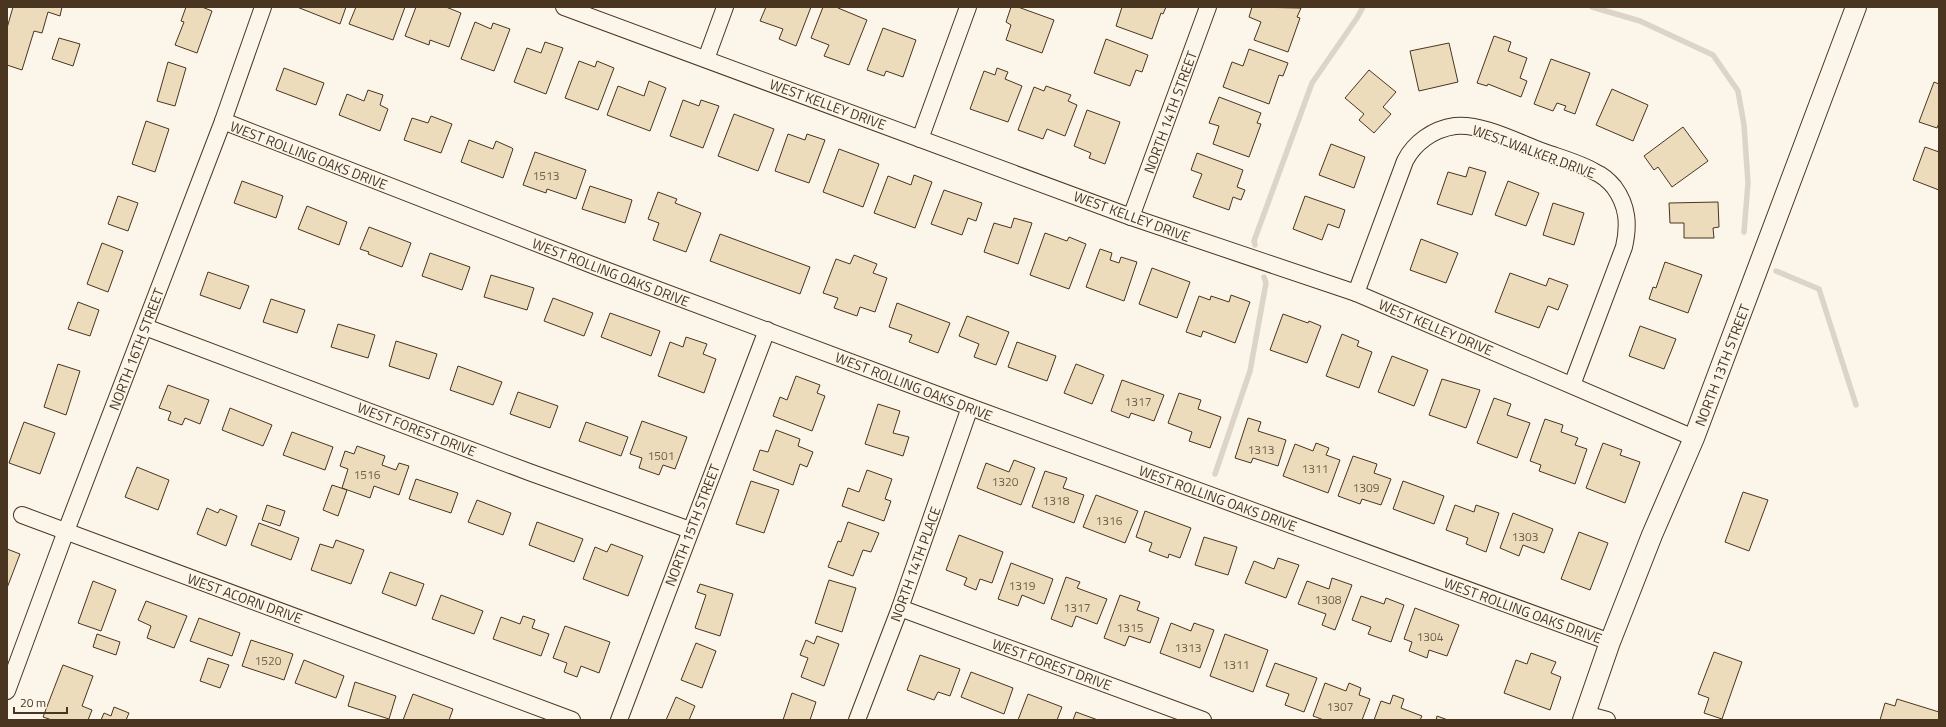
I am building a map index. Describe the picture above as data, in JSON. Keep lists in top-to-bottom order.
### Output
{
  "streets": {
    "street": [
      "WEST KELLEY DRIVE",
      "NORTH 14TH STREET",
      "WEST WALKER DRIVE",
      "WEST ROLLING OAKS DRIVE",
      "NORTH 16TH STREET",
      "NORTH 13TH STREET",
      "WEST FOREST DRIVE",
      "NORTH 15TH STREET",
      "NORTH 14TH PLACE",
      "WEST ACORN DRIVE"
    ]
  },
  "crossings": [
    ["WEST KELLEY DRIVE", "NORTH 14TH STREET"],
    ["WEST KELLEY DRIVE", "WEST WALKER DRIVE"],
    ["WEST KELLEY DRIVE", "NORTH 13TH STREET"],
    ["WEST ROLLING OAKS DRIVE", "NORTH 16TH STREET"],
    ["WEST ROLLING OAKS DRIVE", "NORTH 13TH STREET"],
    ["WEST ROLLING OAKS DRIVE", "NORTH 15TH STREET"],
    ["WEST ROLLING OAKS DRIVE", "NORTH 14TH PLACE"],
    ["NORTH 16TH STREET", "WEST FOREST DRIVE"],
    ["NORTH 16TH STREET", "WEST ACORN DRIVE"],
    ["WEST FOREST DRIVE", "NORTH 15TH STREET"],
    ["WEST FOREST DRIVE", "NORTH 14TH PLACE"]
  ],
  "house_numbers": [
    "1513",
    "1317",
    "1313",
    "1501",
    "1311",
    "1516",
    "1320",
    "1309",
    "1318",
    "1316",
    "1303",
    "1319",
    "1308",
    "1317",
    "1315",
    "1304",
    "1313",
    "1520",
    "1311",
    "1307"
  ],
  "scale_bar": "20 m"
}
